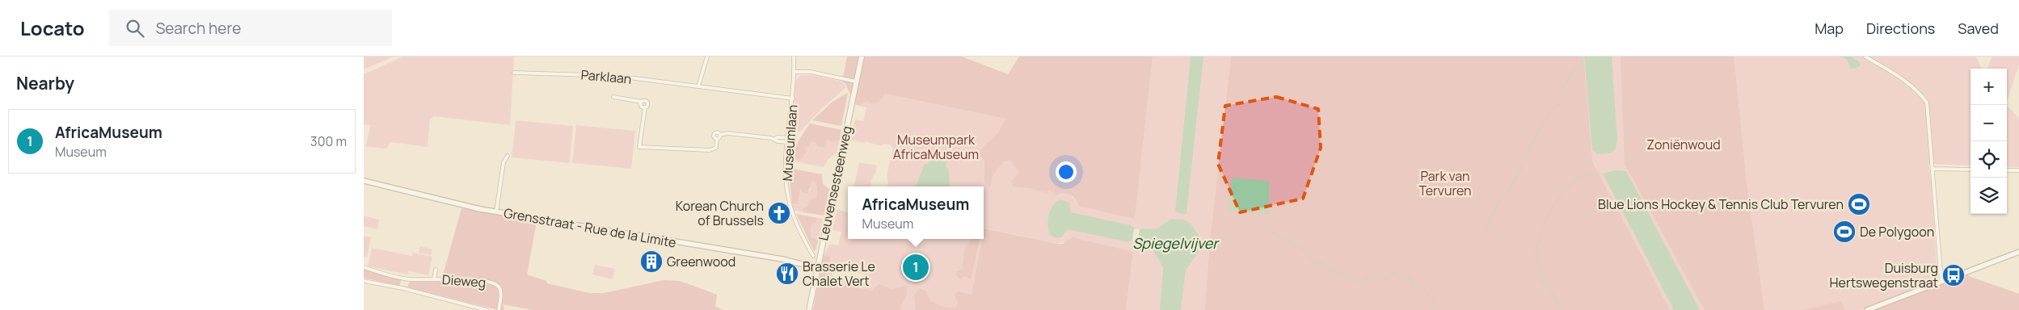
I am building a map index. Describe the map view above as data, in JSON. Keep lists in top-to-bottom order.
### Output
{
  "streets": {
    "main road": ["Leuvensesteenweg"],
    "street": [
      "Parklaan",
      "Museumlaan",
      "Grensstraat - Rue de la Limite",
      "Dieweg"
    ]
  },
  "crossings": [
    ["Parklaan", "Museumlaan"],
    ["Leuvensesteenweg", "Grensstraat - Rue de la Limite"]
  ],
  "water": ["Spiegelvijver"],
  "parks": ["Museumpark AfricaMuseum", "Zoniënwoud", "Park van Tervuren"],
  "places": {
    "sports": ["Blue Lions Hockey & Tennis Club Tervuren", "De Polygoon"],
    "church": ["Korean Church of Brussels"],
    "building": ["Greenwood"],
    "restaurant": ["Brasserie Le Chalet Vert"],
    "bus stop": ["Duisburg Hertswegenstraat"]
  },
  "page": {
    "header": "Locato",
    "search": "Search here",
    "nav": ["Map", "Directions", "Saved"],
    "heading": "Nearby",
    "map_buttons": ["+", "−"],
    "list": [
      {
        "mark": "1",
        "name": "AfricaMuseum",
        "note": "Museum",
        "value": "300 m"
      }
    ],
    "popup": ["AfricaMuseum", "Museum"],
    "pins": "1"
  }
}
